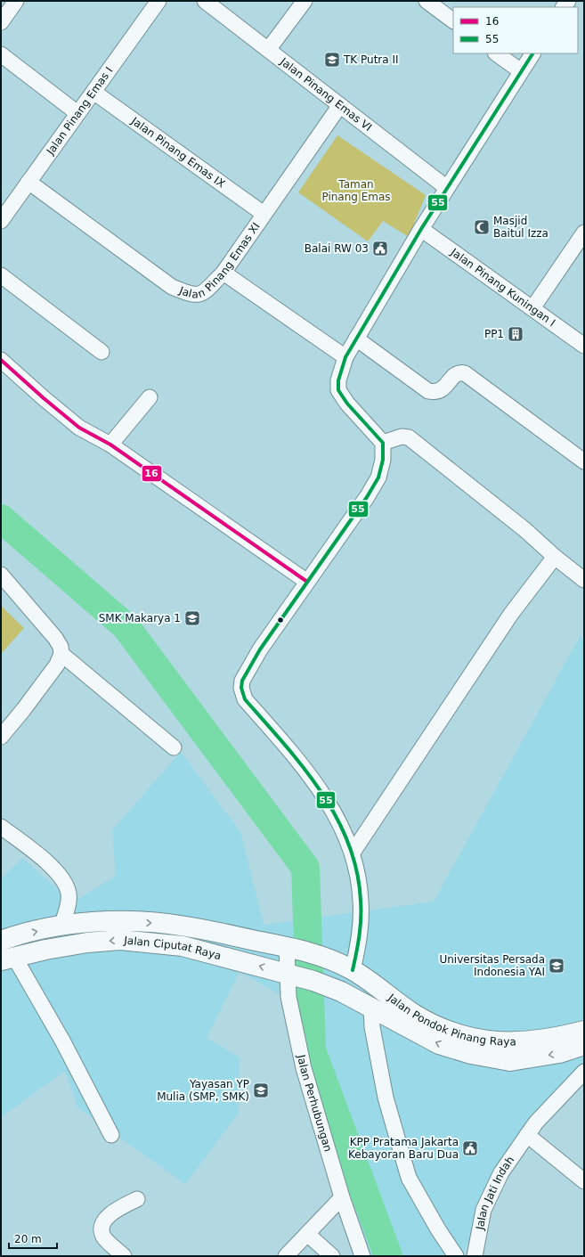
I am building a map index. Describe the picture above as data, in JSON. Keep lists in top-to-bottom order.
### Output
{
  "streets": {
    "main road": ["Jalan Ciputat Raya", "Jalan Pondok Pinang Raya"],
    "street": [
      "Jalan Pinang Emas VI",
      "Jalan Pinang Emas I",
      "Jalan Pinang Emas IX",
      "Jalan Pinang Emas XI",
      "Jalan Pinang Kuningan I",
      "Jalan Perhubungan",
      "Jalan Jati Indah"
    ]
  },
  "crossings": [
    ["Jalan Pinang Emas VI", "Jalan Pinang Emas XI"],
    ["Jalan Pinang Emas I", "Jalan Pinang Emas IX"],
    ["Jalan Pinang Emas I", "Jalan Pinang Emas XI"],
    ["Jalan Pinang Emas IX", "Jalan Pinang Emas XI"],
    ["Jalan Ciputat Raya", "Jalan Pondok Pinang Raya"],
    ["Jalan Ciputat Raya", "Jalan Perhubungan"]
  ],
  "parks": ["Taman Pinang Emas"],
  "places": {
    "school or university": [
      "TK Putra II",
      "SMK Makarya 1",
      "Universitas Persada Indonesia YAI",
      "Yayasan YP Mulia (SMP, SMK)"
    ],
    "mosque": ["Masjid Baitul Izza"],
    "public building": ["Balai RW 03", "KPP Pratama Jakarta Kebayoran Baru Dua"],
    "building": ["PP1"]
  },
  "lines": ["transit line 55", "transit line 16"],
  "legend": ["16", "55"],
  "scale_bar": "20 m"
}
